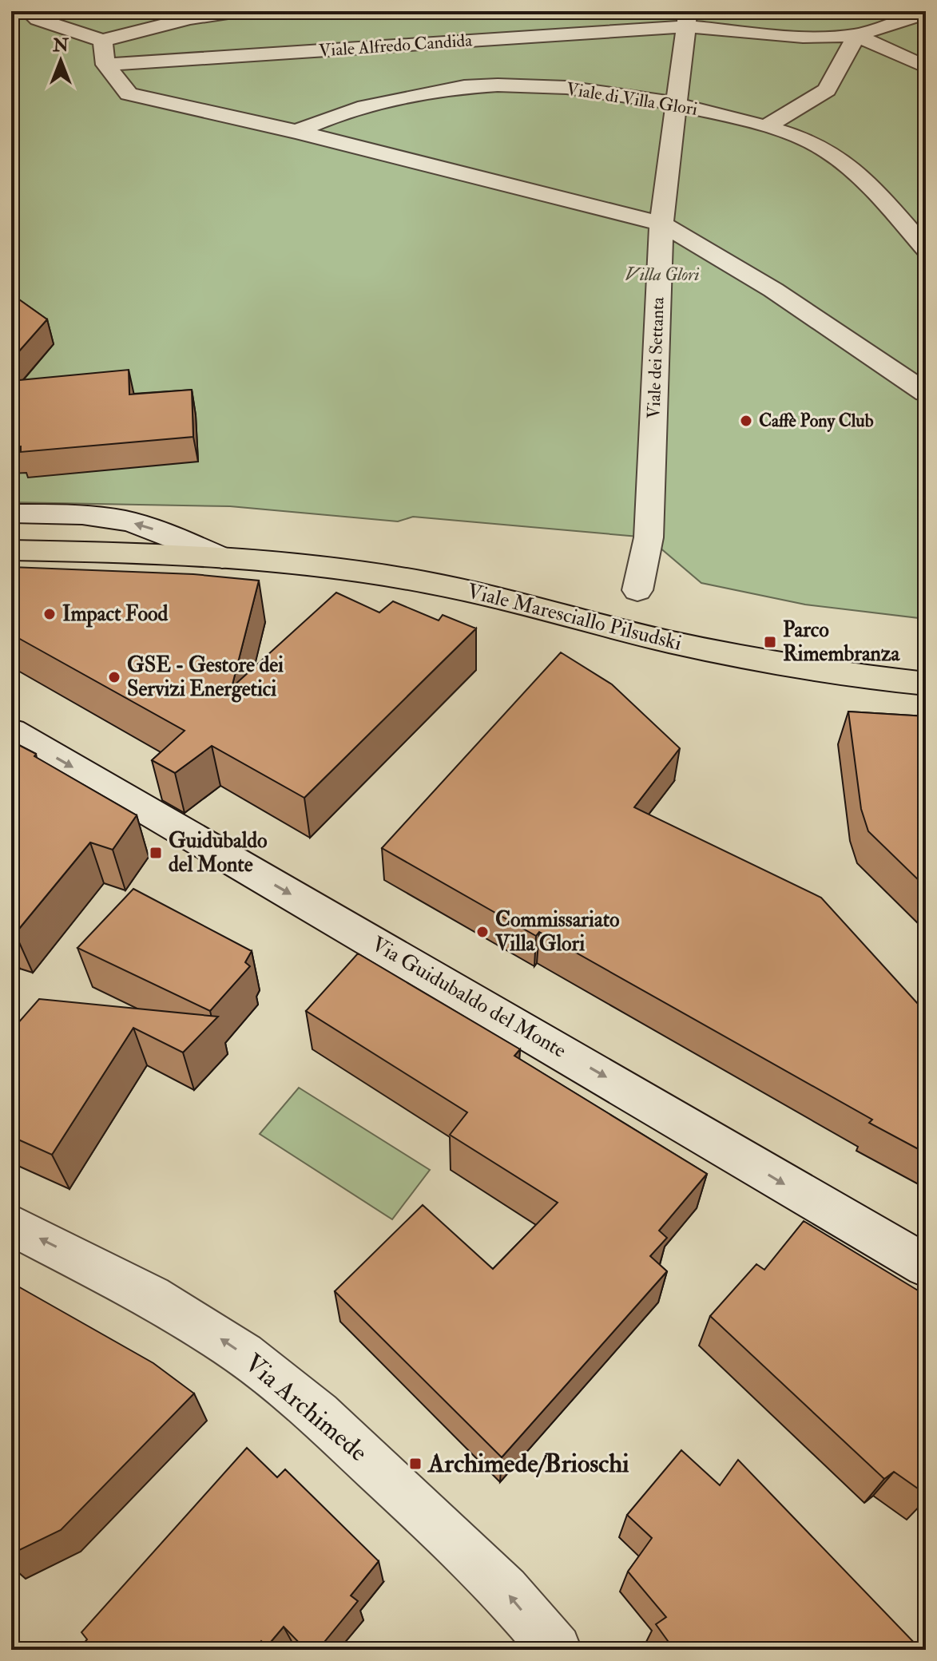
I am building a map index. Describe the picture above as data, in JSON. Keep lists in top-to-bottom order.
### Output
{
  "streets": {
    "main road": ["Viale Maresciallo Pilsudski"],
    "street": [
      "Viale Alfredo Candida",
      "Viale di Villa Glori",
      "Viale dei Settanta",
      "Via Guidubaldo del Monte",
      "Via Archimede"
    ]
  },
  "crossings": [
    ["Viale Alfredo Candida", "Viale dei Settanta"],
    ["Viale di Villa Glori", "Viale dei Settanta"]
  ],
  "one_way": ["Via Guidubaldo del Monte", "Via Archimede"],
  "parks": ["Villa Glori"],
  "places": {
    "other": [
      "Caffè Pony Club",
      "Impact Food",
      "GSE - Gestore dei Servizi Energetici",
      "Commissariato Villa Glori"
    ],
    "transit": ["Parco Rimembranza", "Guidubaldo del Monte", "Archimede/Brioschi"]
  },
  "north": "top"
}
